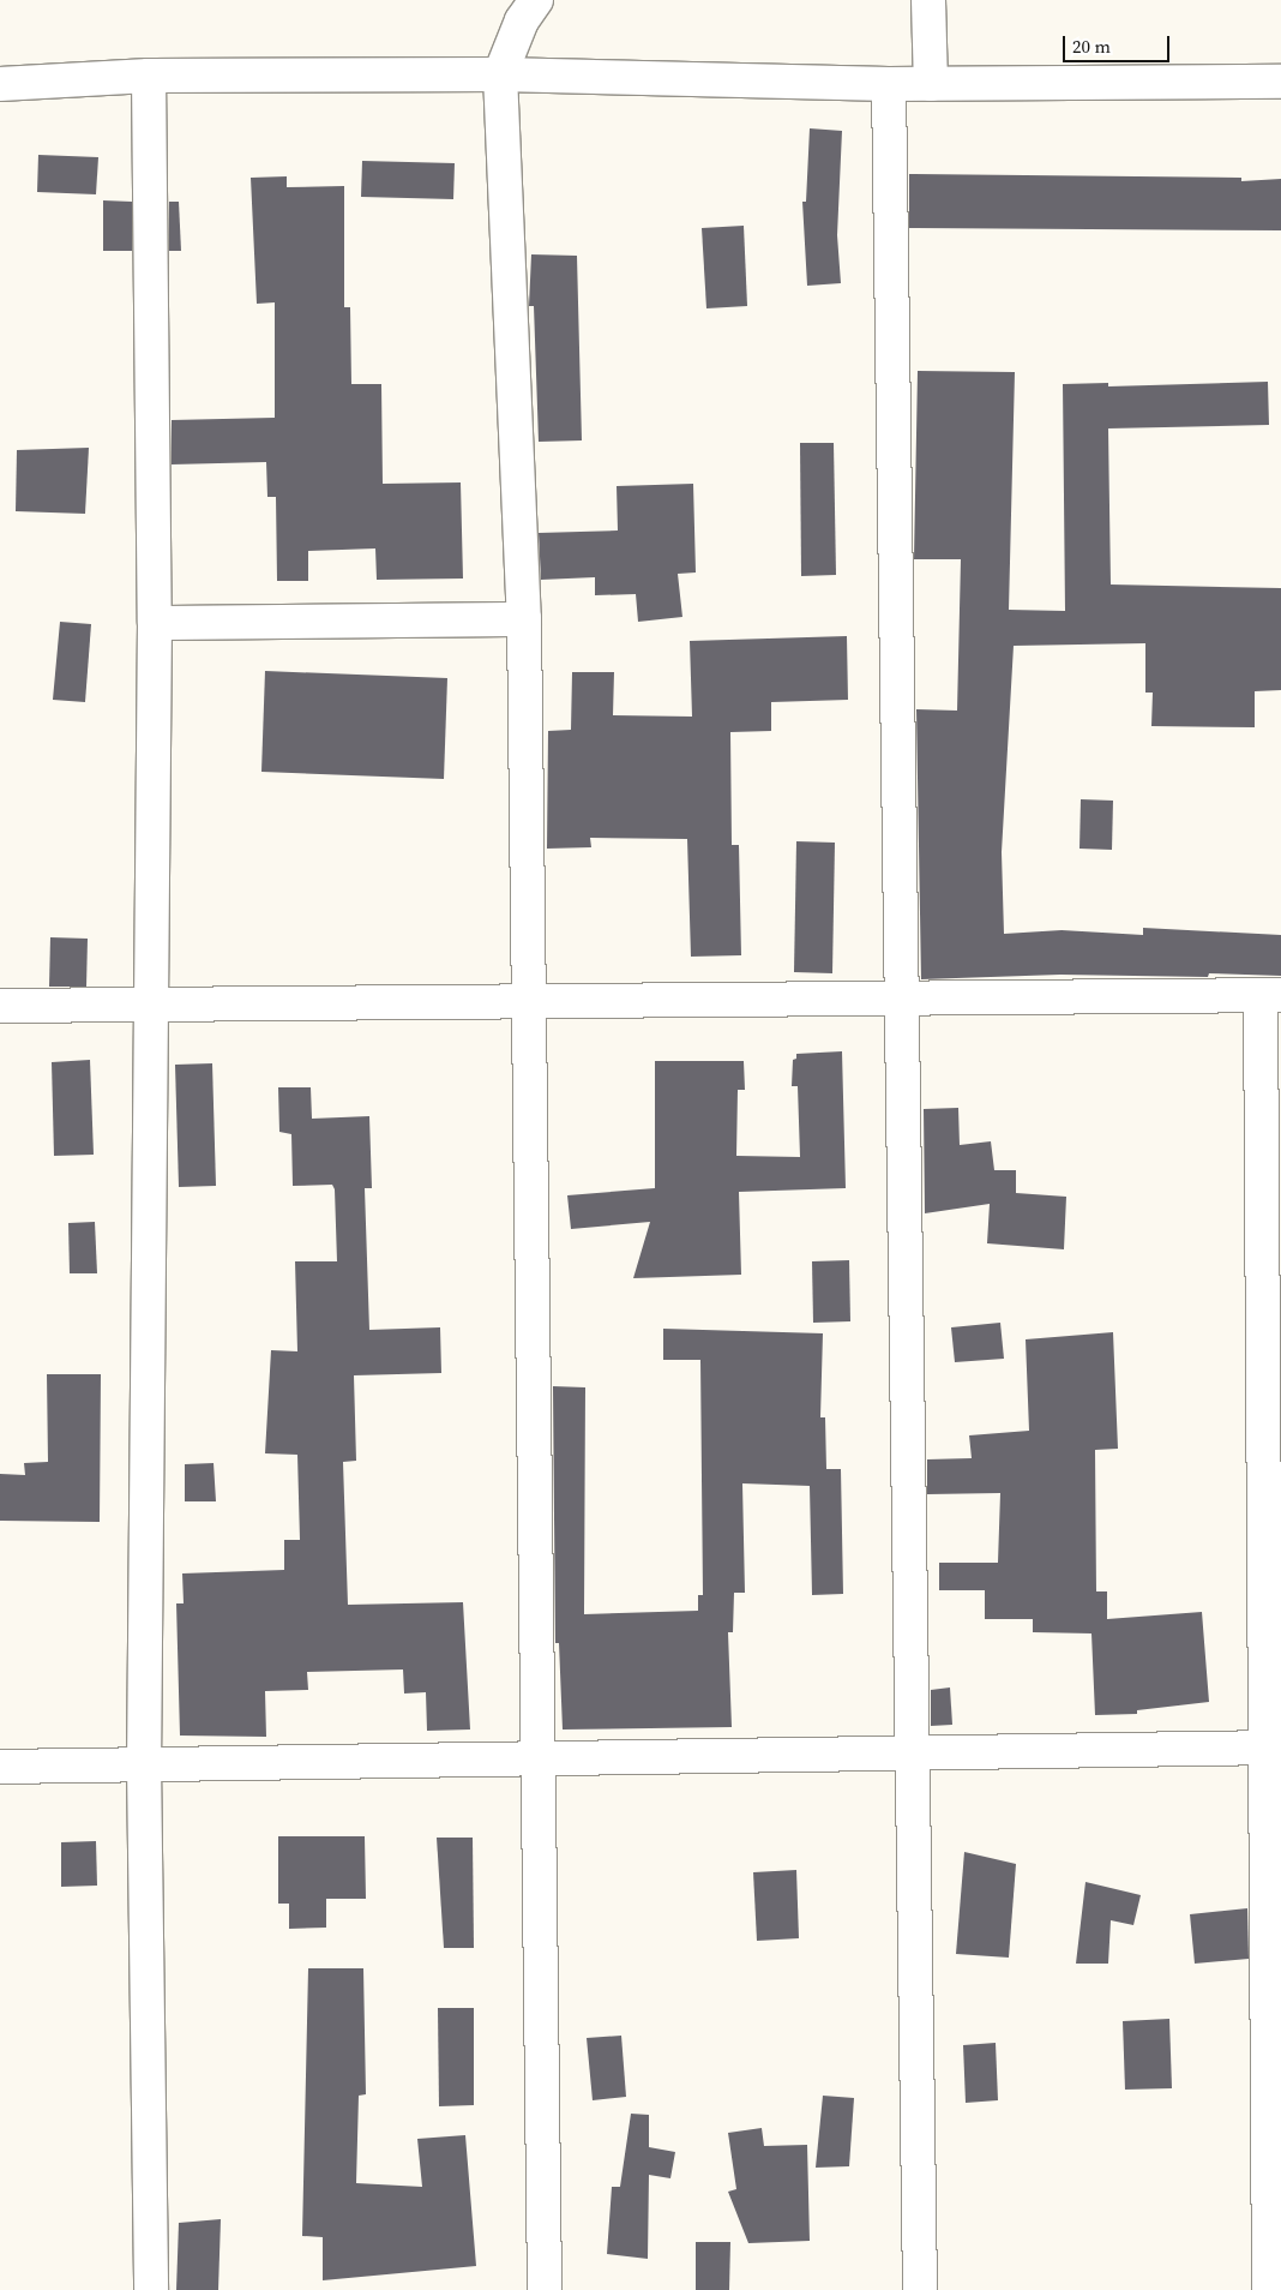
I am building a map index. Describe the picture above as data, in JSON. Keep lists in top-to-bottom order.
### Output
{
  "scale_bar": "20 m"
}
